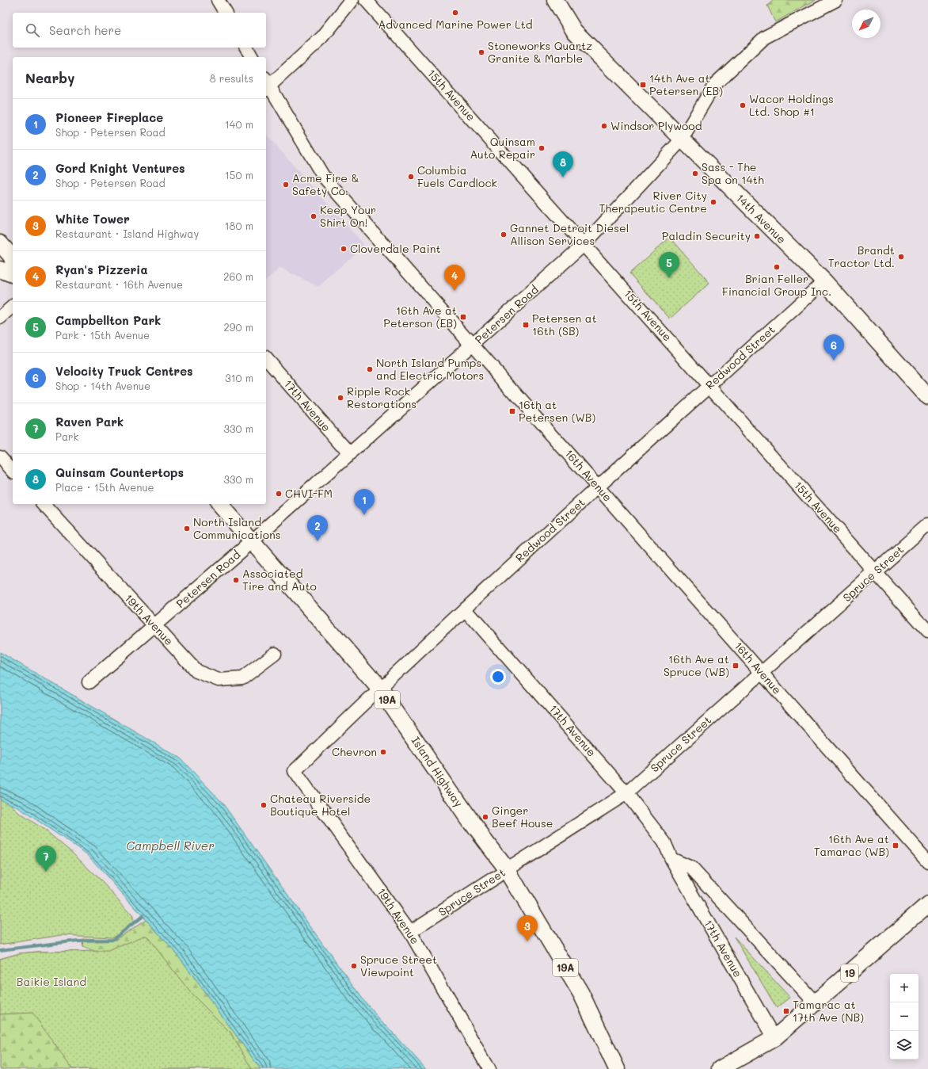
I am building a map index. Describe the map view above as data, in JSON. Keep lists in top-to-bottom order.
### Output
{
  "streets": {
    "main road": [
      "14th Avenue",
      "19A",
      "Island Highway",
      "19"
    ],
    "street": [
      "15th Avenue",
      "Petersen Road",
      "Redwood Street",
      "17th Avenue",
      "16th Avenue",
      "Spruce Street",
      "19th Avenue"
    ]
  },
  "crossings": [
    ["15th Avenue", "Petersen Road"],
    ["15th Avenue", "Redwood Street"],
    ["15th Avenue", "Spruce Street"],
    ["14th Avenue", "Petersen Road"],
    ["14th Avenue", "Redwood Street"],
    ["Petersen Road", "17th Avenue"],
    ["Petersen Road", "16th Avenue"],
    ["Petersen Road", "19th Avenue"],
    ["Petersen Road", "Island Highway"],
    ["Redwood Street", "17th Avenue"],
    ["Redwood Street", "16th Avenue"],
    ["Redwood Street", "19th Avenue"],
    ["Redwood Street", "Island Highway"],
    ["17th Avenue", "Spruce Street"],
    ["17th Avenue", "19"],
    ["16th Avenue", "Spruce Street"],
    ["Spruce Street", "19th Avenue"],
    ["Spruce Street", "Island Highway"]
  ],
  "water": ["Campbell River"],
  "parks": ["Baikie Island"],
  "places": {
    "other": [
      "Advanced Marine Power Ltd",
      "Stoneworks Quartz Granite & Marble",
      "Wacor Holdings Ltd. Shop #1",
      "Windsor Plywood",
      "Quinsam Auto Repair",
      "Sass - The Spa on 14th",
      "Columbia Fuels Cardlock",
      "Acme Fire & Safety Co.",
      "River City Therapeutic Centre",
      "Keep Your Shirt On!",
      "Gannet Detroit Diesel Allison Services",
      "Paladin Security",
      "Cloverdale Paint",
      "Brandt Tractor Ltd.",
      "Brian Feller Financial Group Inc.",
      "North Island Pumps and Electric Motors",
      "Ripple Rock Restorations",
      "CHVI-FM",
      "North Island Communications",
      "Associated Tire and Auto",
      "Chevron",
      "Chateau Riverside Boutique Hotel",
      "Ginger Beef House",
      "Spruce Street Viewpoint"
    ],
    "transit": [
      "14th Ave at Petersen (EB)",
      "16th Ave at Peterson (EB)",
      "Petersen at 16th (SB)",
      "16th at Petersen (WB)",
      "16th Ave at Spruce (WB)",
      "16th Ave at Tamarac (WB)",
      "Tamarac at 17th Ave (NB)"
    ]
  },
  "north": "bottom left",
  "page": {
    "search": "Search here",
    "heading": ["Nearby", "8 results"],
    "list": [
      {
        "mark": "1",
        "name": "Pioneer Fireplace",
        "note": "Shop · Petersen Road",
        "value": "140 m"
      },
      {
        "mark": "2",
        "name": "Gord Knight Ventures",
        "note": "Shop · Petersen Road",
        "value": "150 m"
      },
      {
        "mark": "3",
        "name": "White Tower",
        "note": "Restaurant · Island Highway",
        "value": "180 m"
      },
      {
        "mark": "4",
        "name": "Ryan's Pizzeria",
        "note": "Restaurant · 16th Avenue",
        "value": "260 m"
      },
      {
        "mark": "5",
        "name": "Campbellton Park",
        "note": "Park · 15th Avenue",
        "value": "290 m"
      },
      {
        "mark": "6",
        "name": "Velocity Truck Centres",
        "note": "Shop · 14th Avenue",
        "value": "310 m"
      },
      {
        "mark": "7",
        "name": "Raven Park",
        "note": "Park",
        "value": "330 m"
      },
      {
        "mark": "8",
        "name": "Quinsam Countertops",
        "note": "Place · 15th Avenue",
        "value": "330 m"
      }
    ],
    "pins": [
      "8",
      "5",
      "4",
      "6",
      "1",
      "2",
      "7",
      "3"
    ],
    "map_buttons": ["+", "−"]
  }
}
